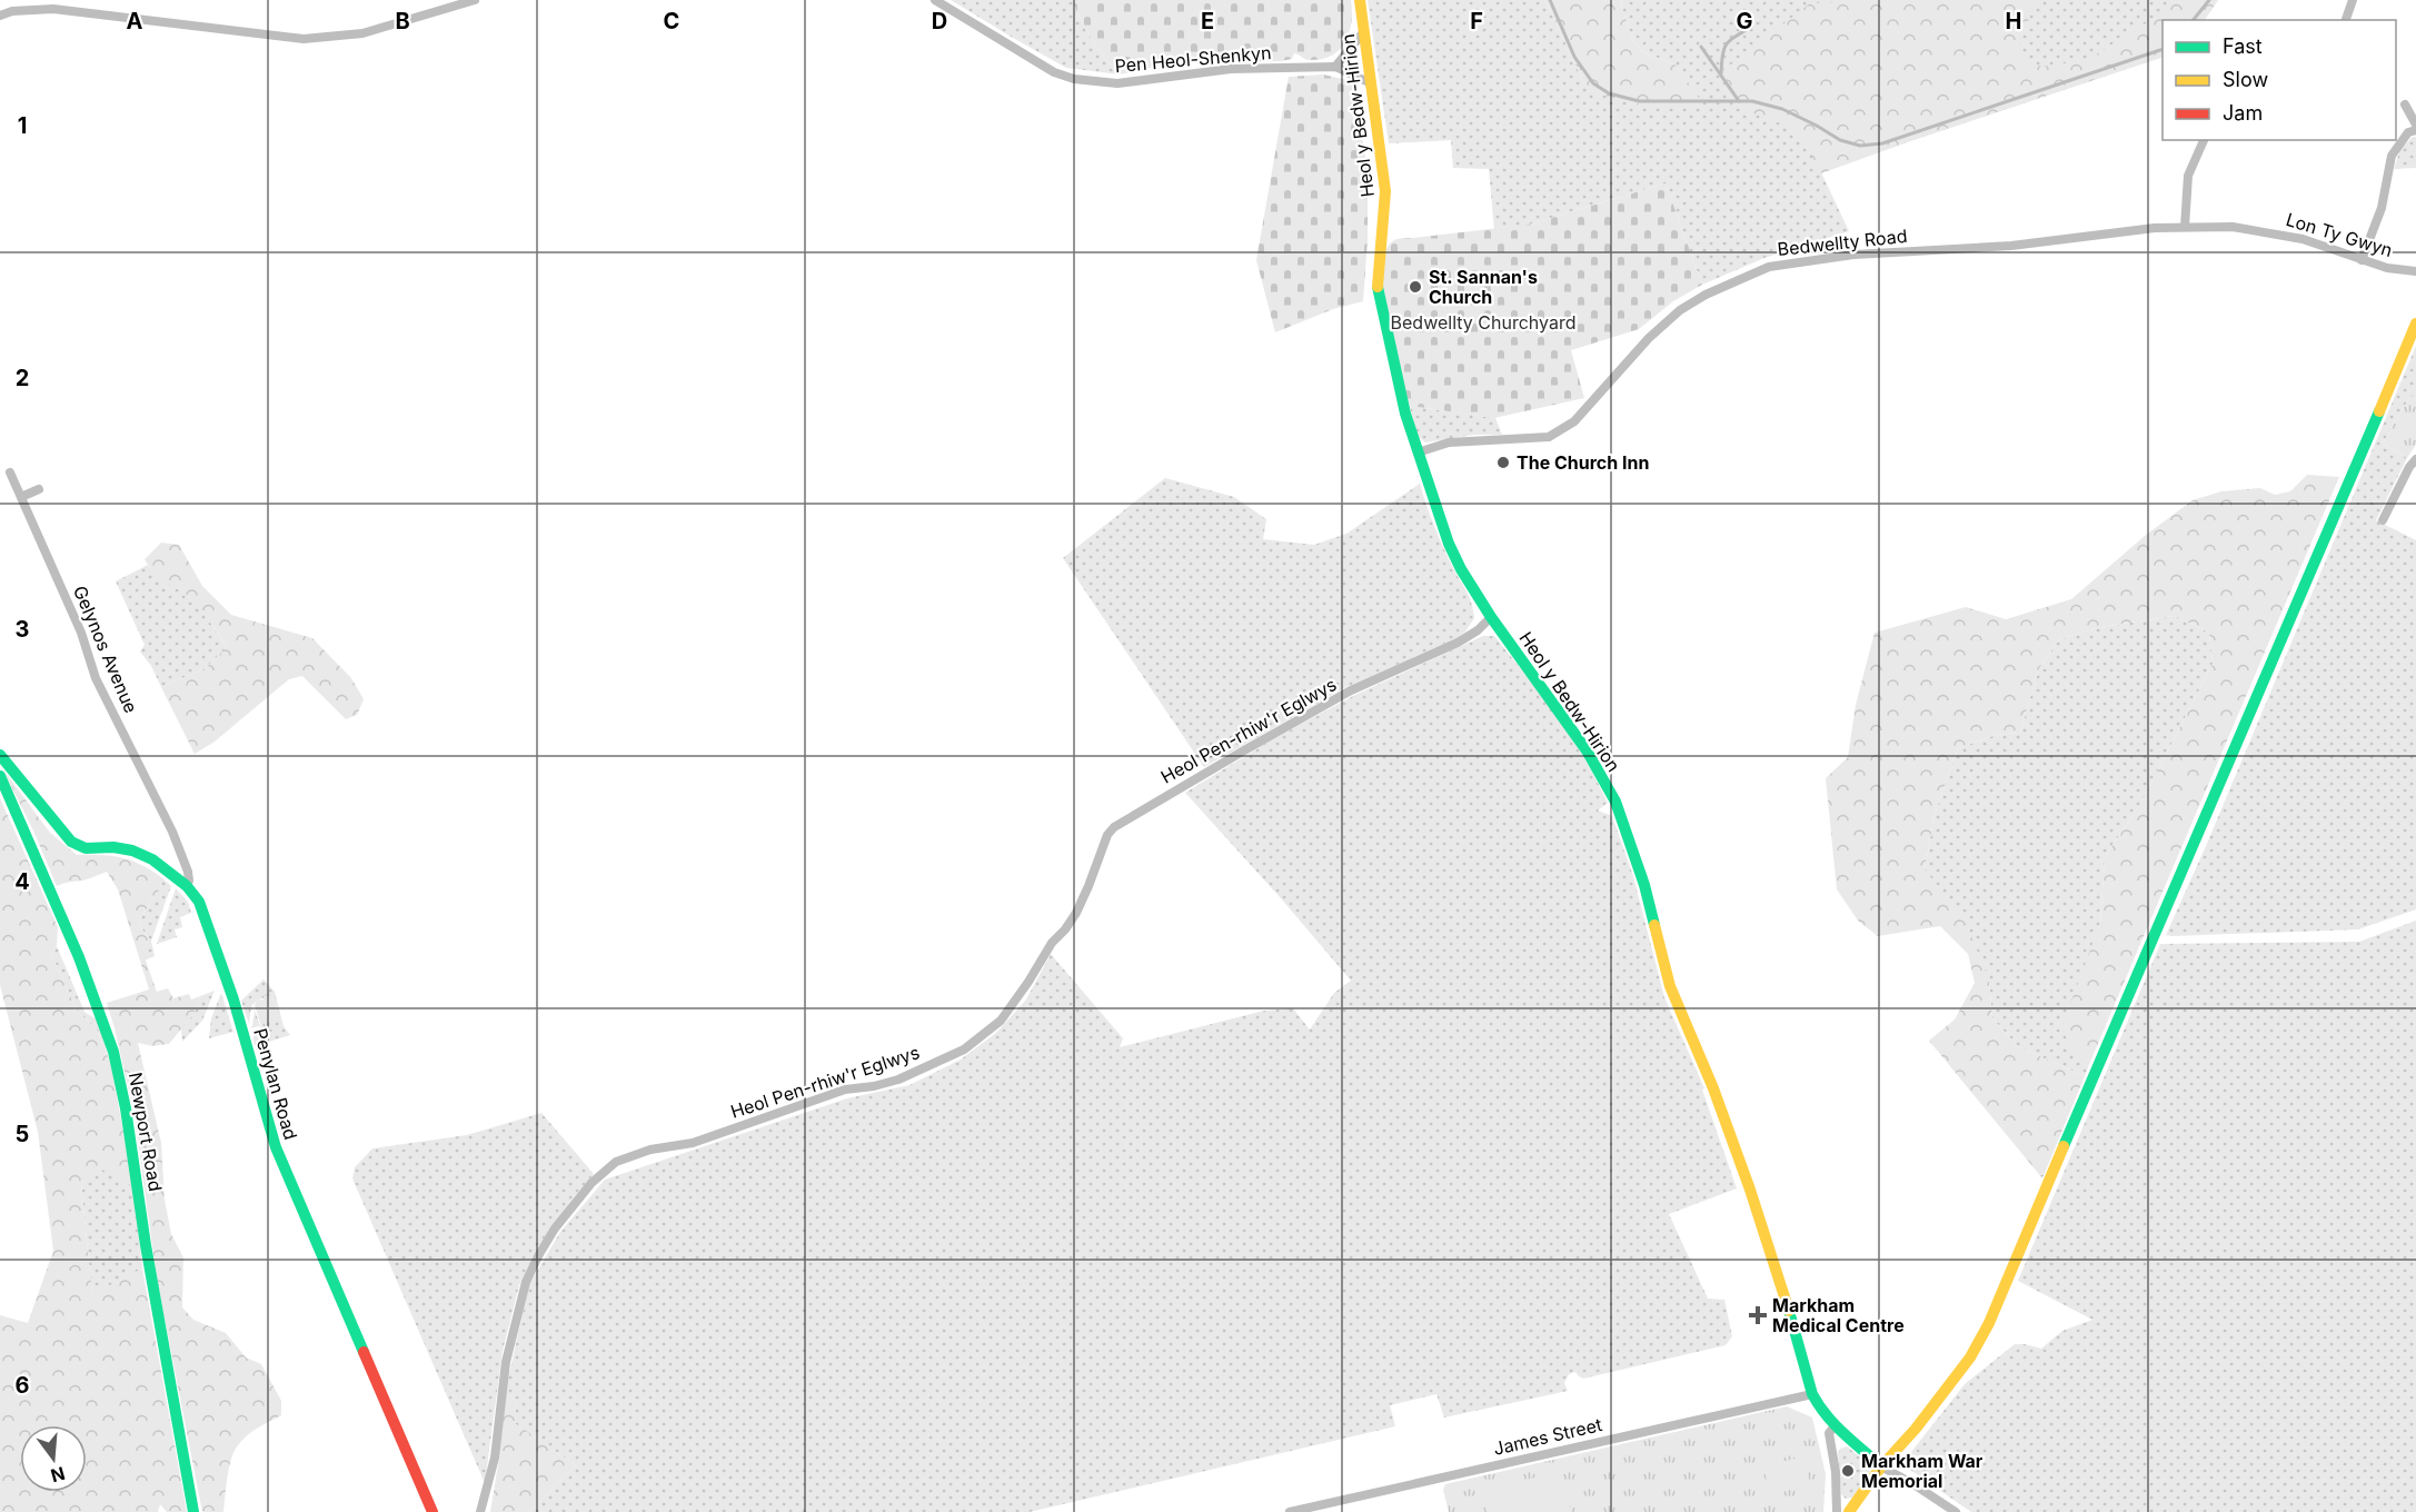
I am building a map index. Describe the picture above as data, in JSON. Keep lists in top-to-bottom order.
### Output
{
  "streets": {
    "main road": ["Heol y Bedw-Hirion", "Penylan Road", "Newport Road"],
    "street": [
      "Pen Heol-Shenkyn",
      "Lon Ty Gwyn",
      "Bedwellty Road",
      "Gelynos Avenue",
      "Heol Pen-rhiw'r Eglwys",
      "James Street"
    ]
  },
  "crossings": [
    ["Pen Heol-Shenkyn", "Heol y Bedw-Hirion"],
    ["Heol y Bedw-Hirion", "Bedwellty Road"],
    ["Heol y Bedw-Hirion", "Heol Pen-rhiw'r Eglwys"],
    ["Heol y Bedw-Hirion", "James Street"],
    ["Lon Ty Gwyn", "Bedwellty Road"],
    ["Gelynos Avenue", "Penylan Road"]
  ],
  "parks": ["Bedwellty Churchyard"],
  "places": {
    "other": ["St. Sannan's Church", "The Church Inn", "Markham War Memorial"],
    "health": ["Markham Medical Centre"]
  },
  "legend": ["Fast", "Slow", "Jam"],
  "north": "bottom",
  "grid": {
    "columns": [
      "A",
      "B",
      "C",
      "D",
      "E",
      "F",
      "G",
      "H"
    ],
    "rows": [
      "1",
      "2",
      "3",
      "4",
      "5",
      "6"
    ]
  }
}
